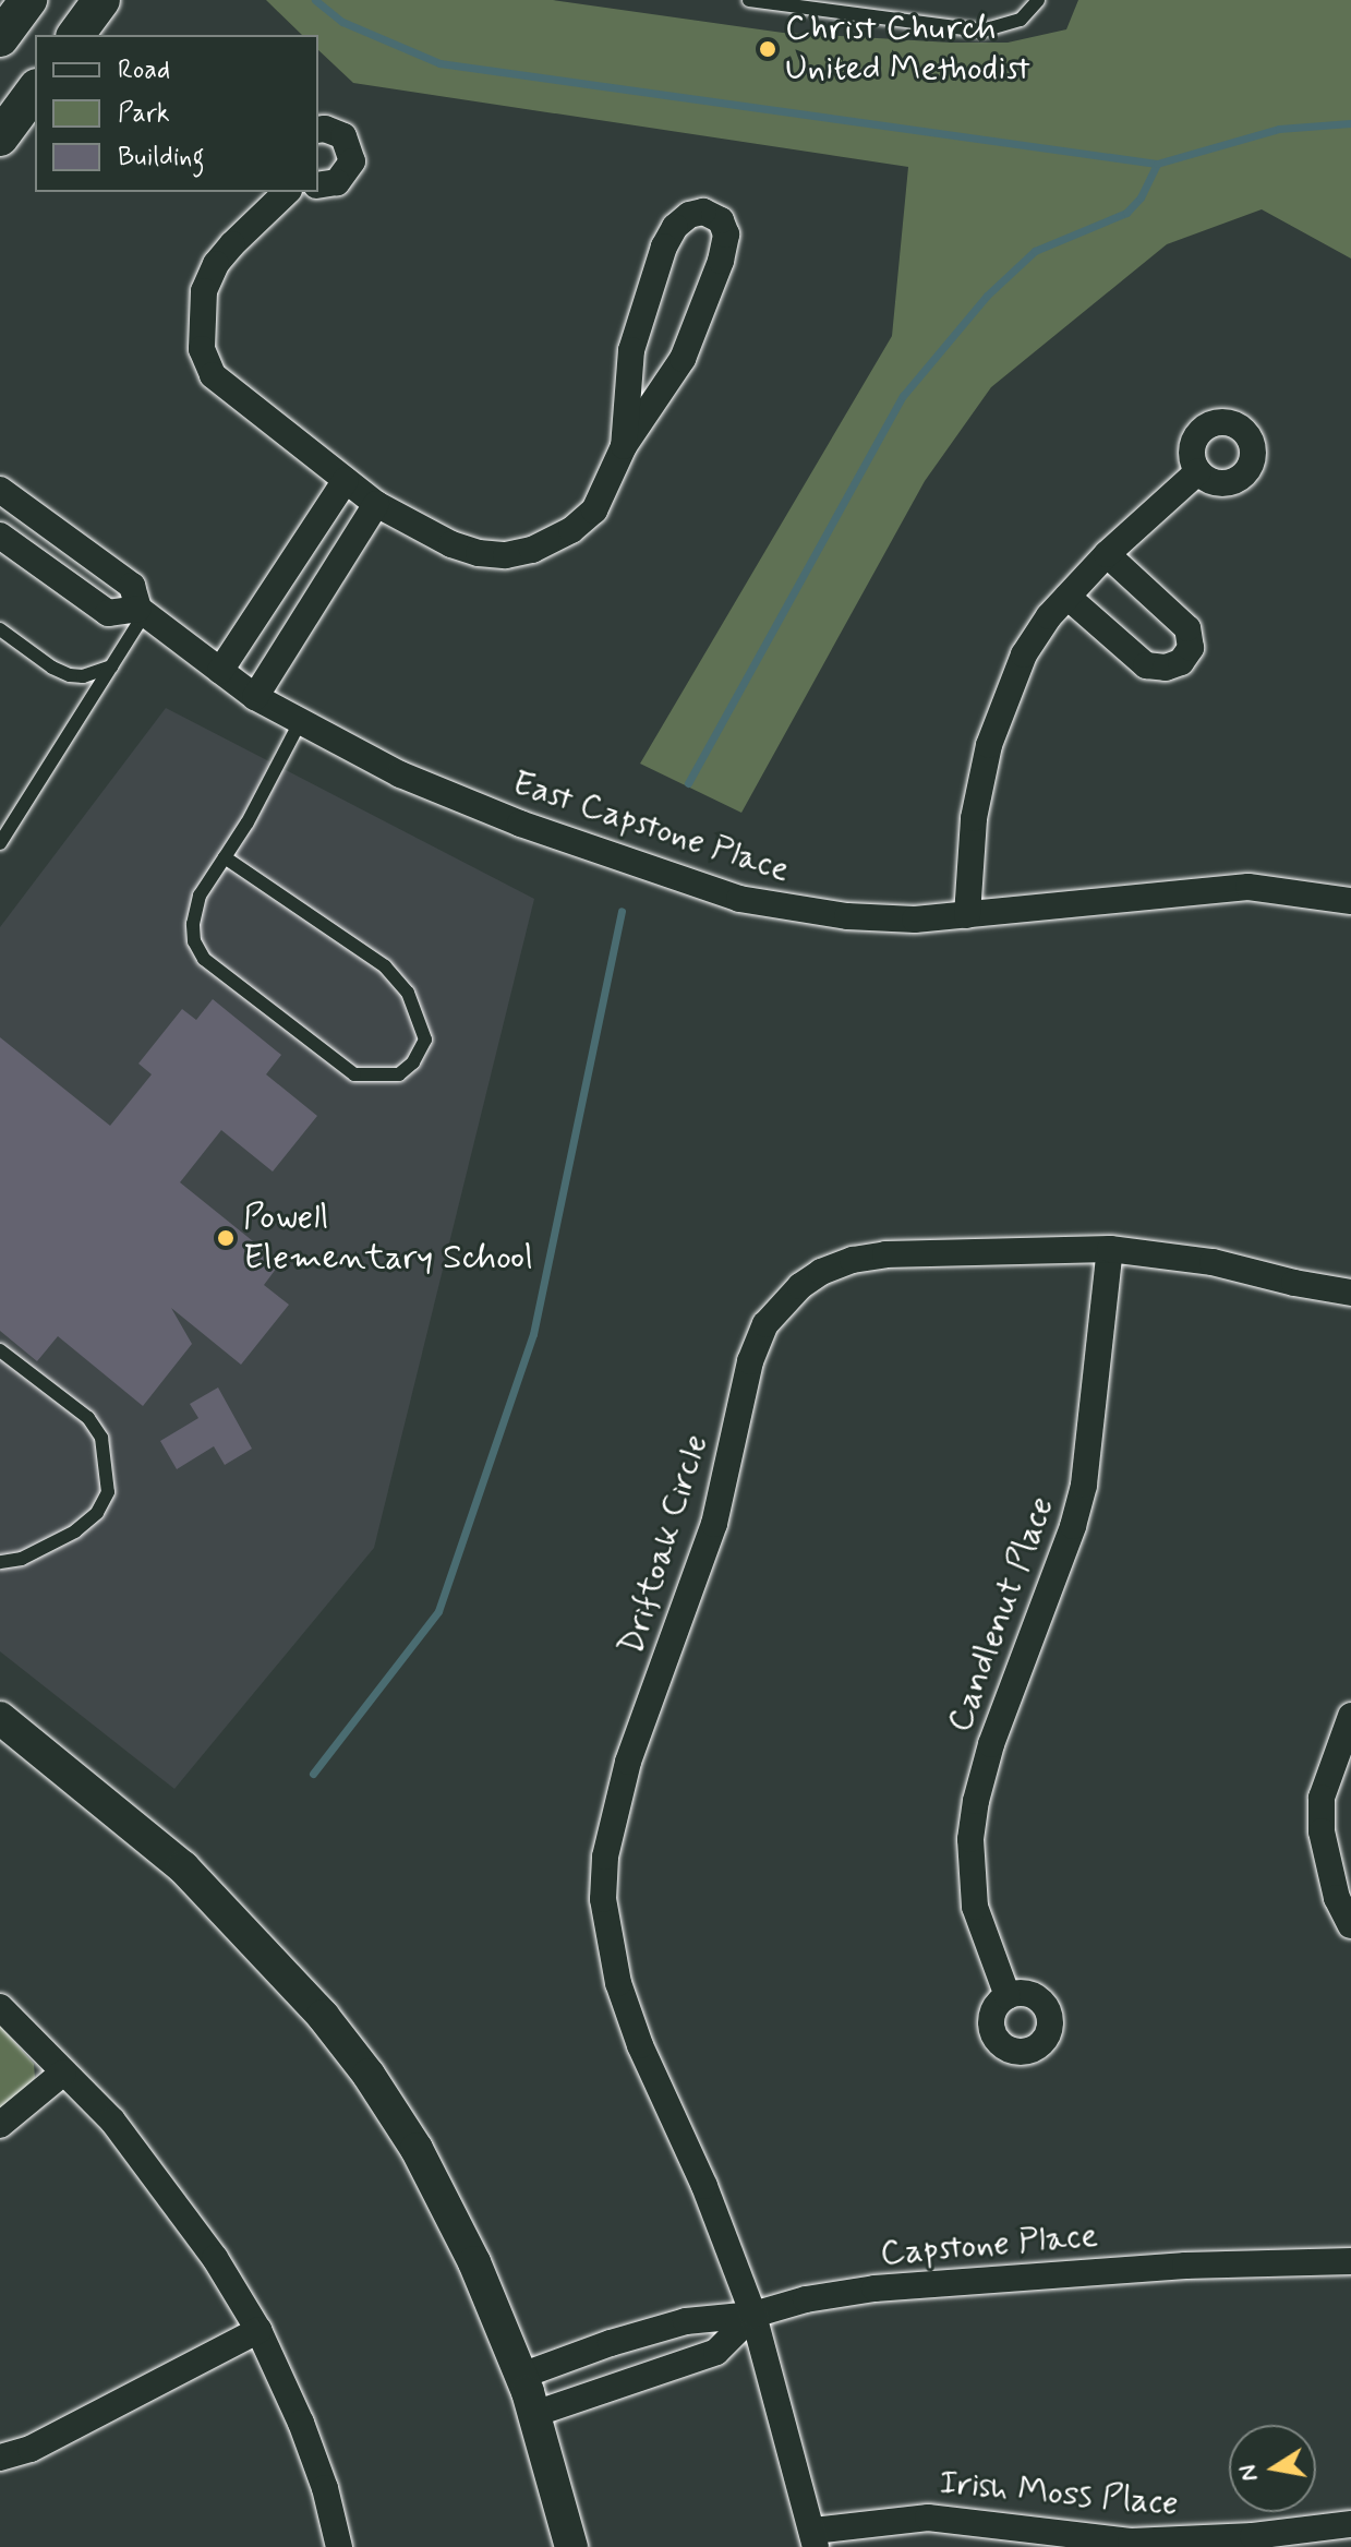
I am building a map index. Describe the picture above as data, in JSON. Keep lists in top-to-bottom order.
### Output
{
  "streets": {
    "street": [
      "East Capstone Place",
      "Driftoak Circle",
      "Candlenut Place",
      "Capstone Place",
      "Irish Moss Place"
    ]
  },
  "crossings": [
    ["Driftoak Circle", "Candlenut Place"],
    ["Driftoak Circle", "Capstone Place"],
    ["Driftoak Circle", "Irish Moss Place"]
  ],
  "places": ["Christ Church United Methodist", "Powell Elementary School"],
  "legend": ["Road", "Park", "Building"],
  "north": "left"
}
